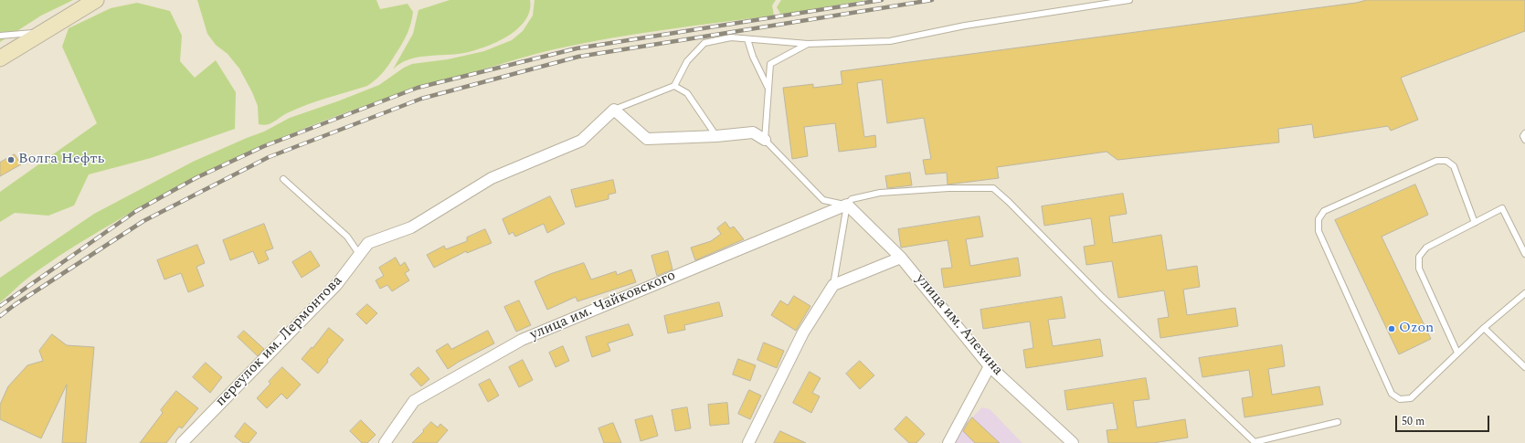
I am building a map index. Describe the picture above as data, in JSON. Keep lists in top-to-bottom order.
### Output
{
  "streets": {
    "street": ["улица им. Чайковского", "улица им. Алехина", "переулок им. Лермонтова"]
  },
  "crossings": [
    ["улица им. Чайковского", "улица им. Алехина"]
  ],
  "places": ["Волга Нефть", "Ozon"],
  "scale_bar": "50 m"
}
